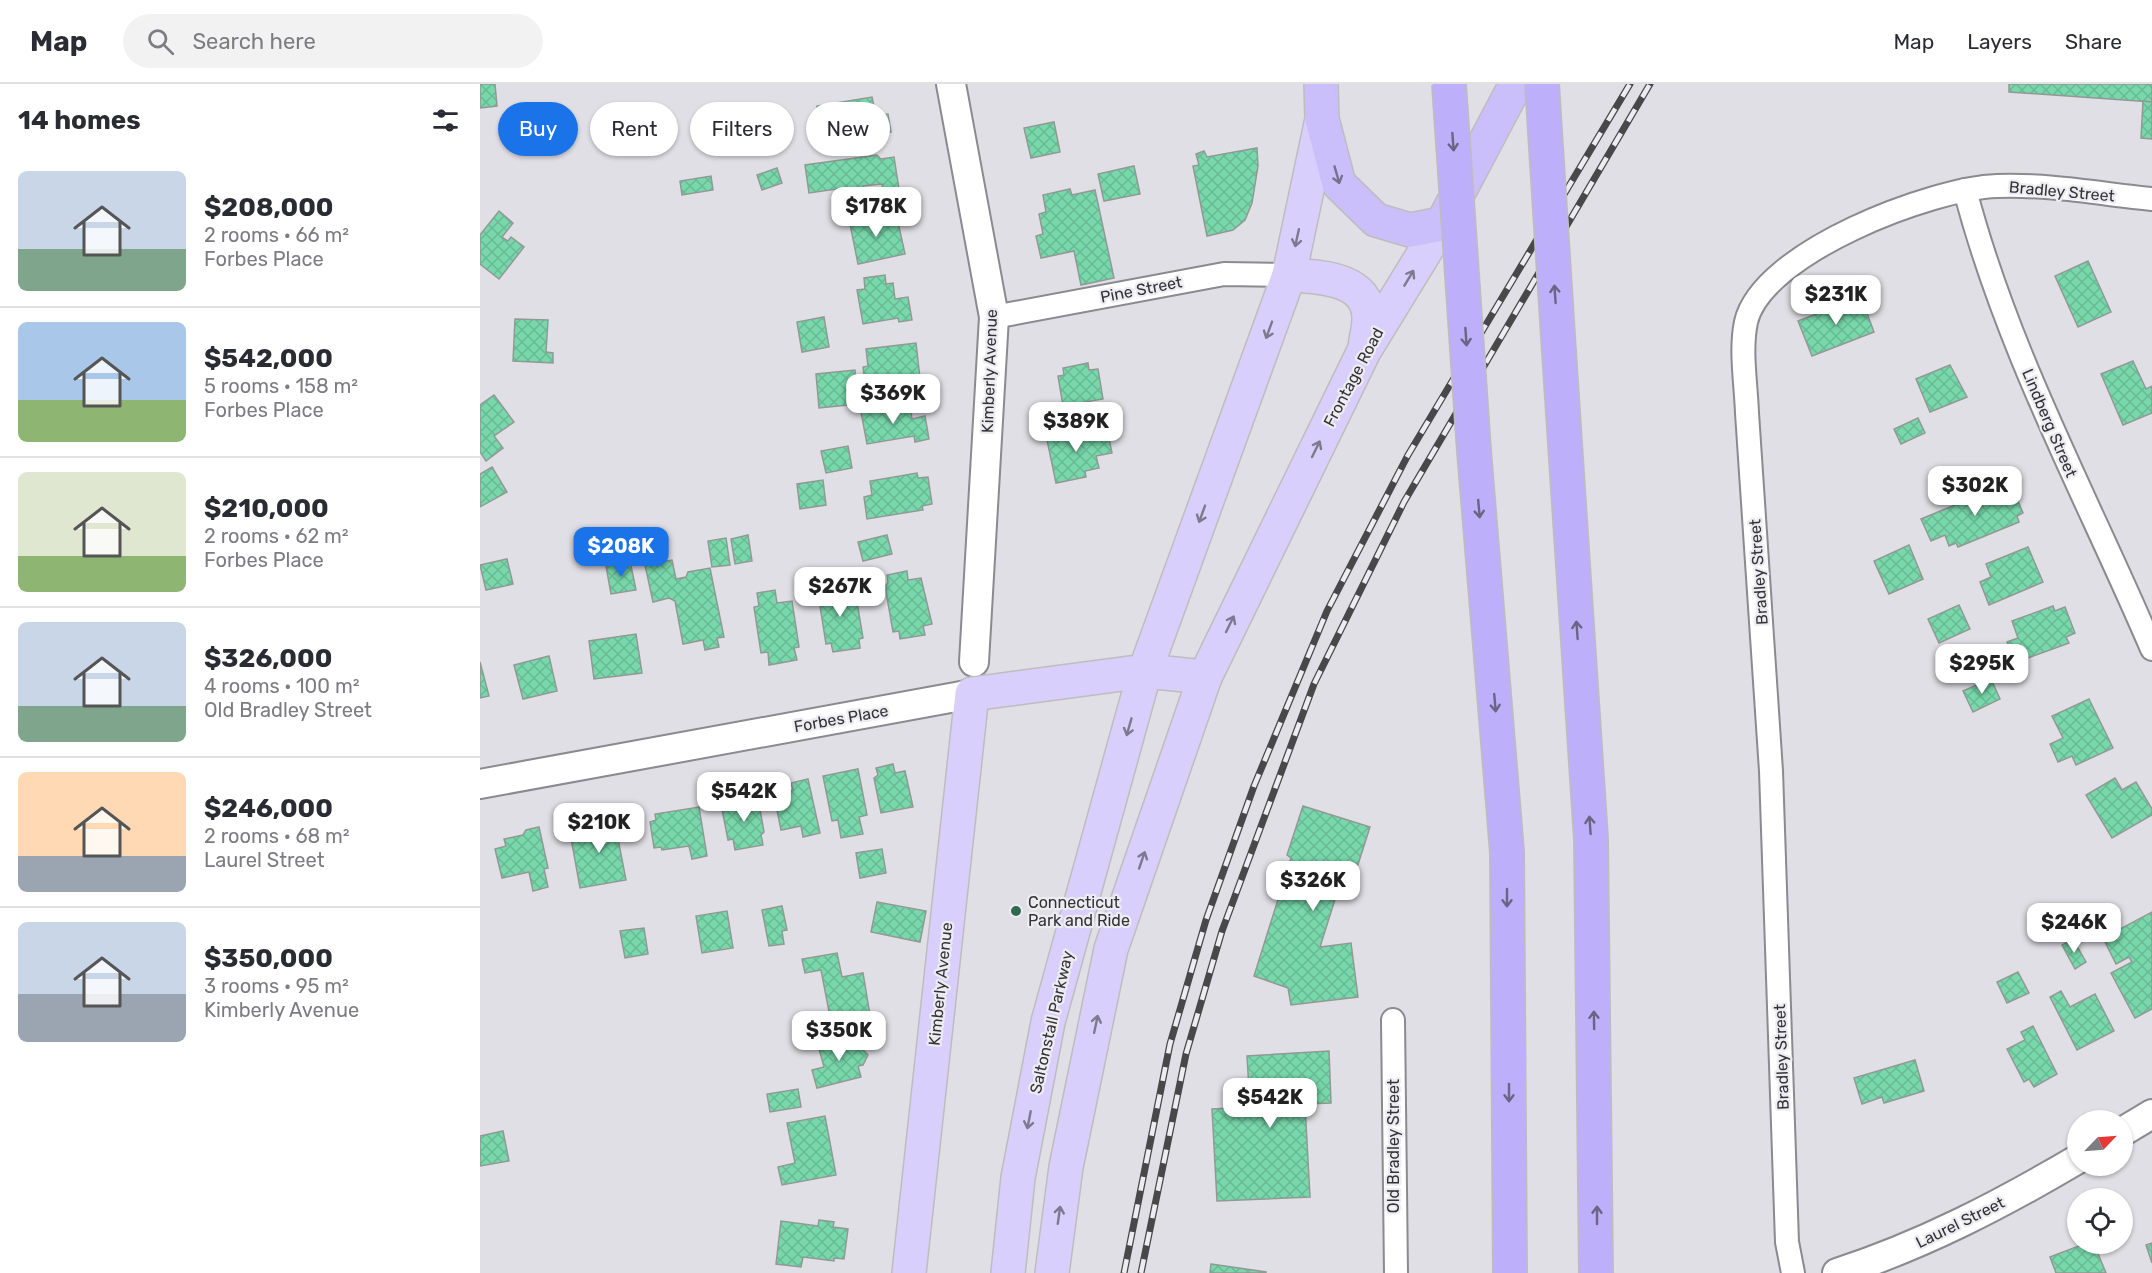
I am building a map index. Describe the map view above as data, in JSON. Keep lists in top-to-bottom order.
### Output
{
  "streets": {
    "highway": ["Frontage Road"],
    "main road": ["Kimberly Avenue", "Forbes Place", "Saltonstall Parkway"],
    "street": [
      "Bradley Street",
      "Pine Street",
      "Lindberg Street",
      "Old Bradley Street",
      "Laurel Street"
    ]
  },
  "crossings": [
    ["Bradley Street", "Lindberg Street"],
    ["Pine Street", "Kimberly Avenue"],
    ["Kimberly Avenue", "Forbes Place"],
    ["Frontage Road", "Forbes Place"],
    ["Forbes Place", "Saltonstall Parkway"]
  ],
  "one_way": ["Frontage Road"],
  "places": ["Connecticut Park and Ride"],
  "north": "top right",
  "page": {
    "header": "Map",
    "search": "Search here",
    "nav": ["Map", "Layers", "Share"],
    "heading": "14 homes",
    "chip": [
      "Buy",
      "Rent",
      "Filters",
      "New"
    ],
    "list": [
      {
        "name": "$208,000",
        "note": "2 rooms · 66 m² · Forbes Place"
      },
      {
        "name": "$542,000",
        "note": "5 rooms · 158 m² · Forbes Place"
      },
      {
        "name": "$210,000",
        "note": "2 rooms · 62 m² · Forbes Place"
      },
      {
        "name": "$326,000",
        "note": "4 rooms · 100 m² · Old Bradley Street"
      },
      {
        "name": "$246,000",
        "note": "2 rooms · 68 m² · Laurel Street"
      },
      {
        "name": "$350,000",
        "note": "3 rooms · 95 m² · Kimberly Avenue"
      }
    ],
    "price": [
      "$178K",
      "$231K",
      "$369K",
      "$389K",
      "$302K",
      "$208K",
      "$267K",
      "$295K",
      "$542K",
      "$210K",
      "$326K",
      "$246K",
      "$350K",
      "$542K"
    ]
  }
}
